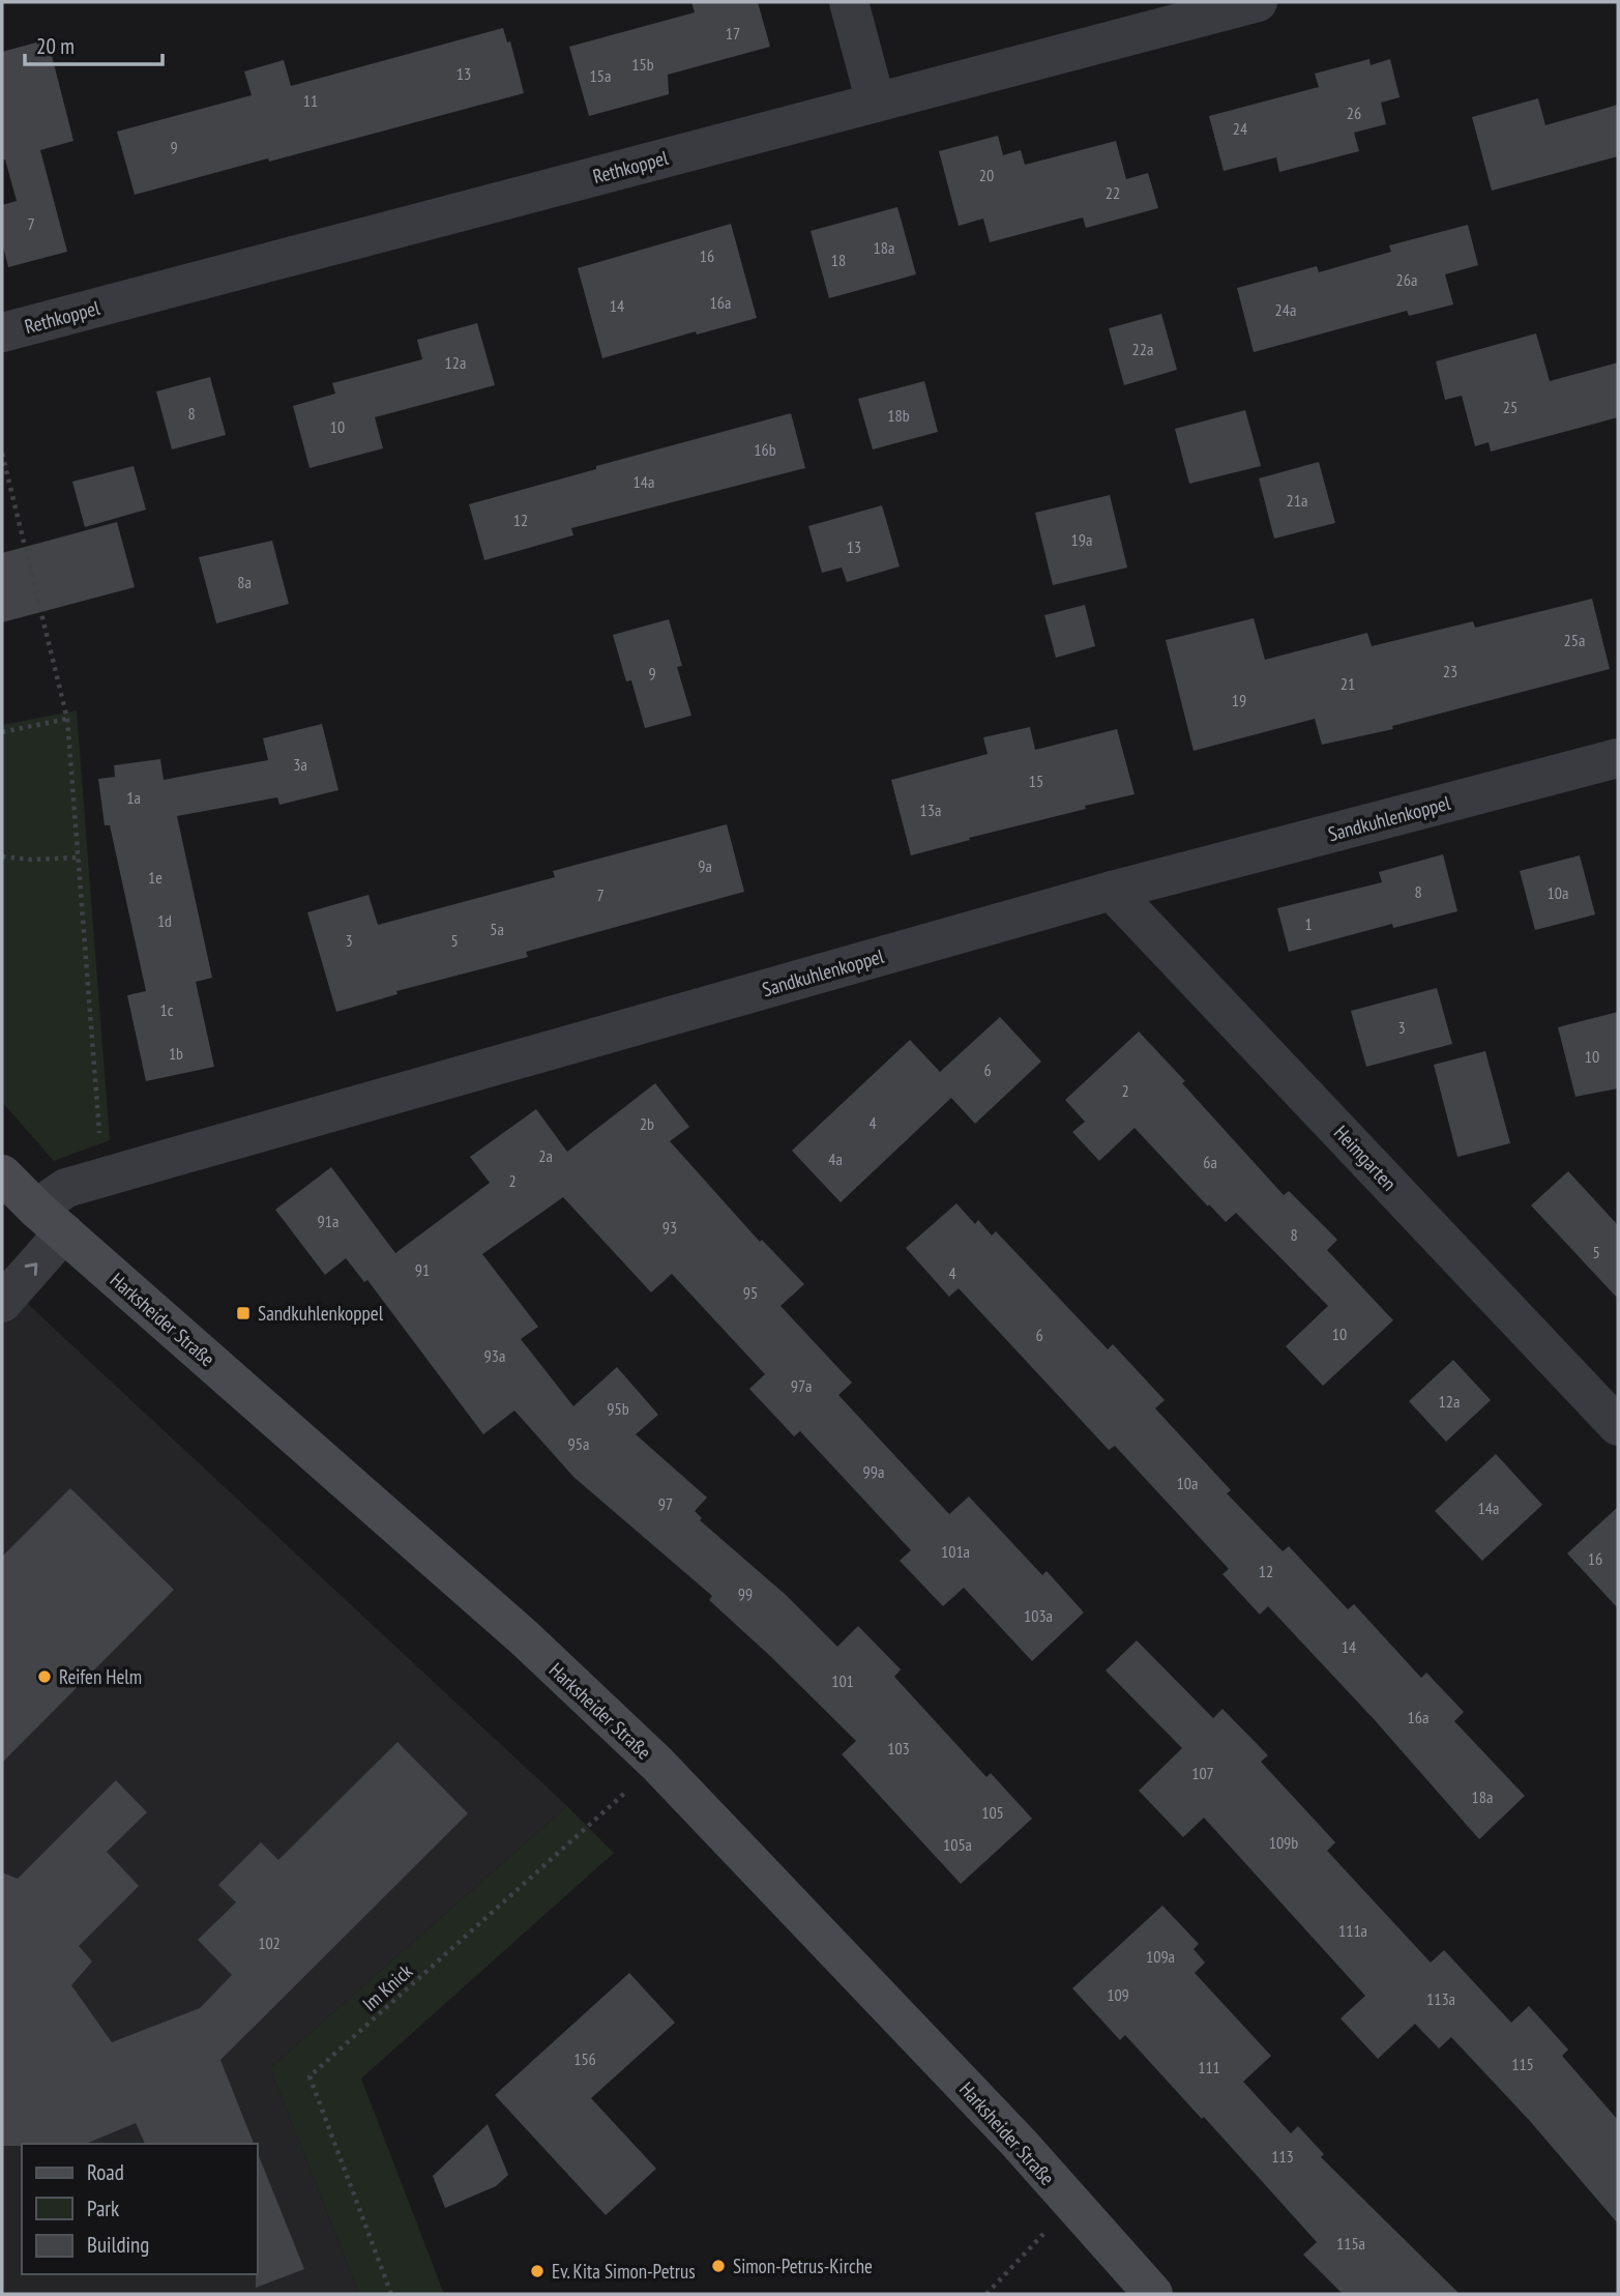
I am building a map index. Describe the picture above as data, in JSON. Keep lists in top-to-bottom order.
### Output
{
  "streets": {
    "main road": ["Harksheider Straße"],
    "street": ["Rethkoppel", "Sandkuhlenkoppel", "Heimgarten"],
    "path": ["Im Knick"]
  },
  "crossings": [
    ["Sandkuhlenkoppel", "Heimgarten"],
    ["Sandkuhlenkoppel", "Harksheider Straße"],
    ["Harksheider Straße", "Im Knick"]
  ],
  "places": {
    "transit": ["Sandkuhlenkoppel"],
    "other": ["Reifen Helm", "Simon-Petrus-Kirche", "Ev. Kita Simon-Petrus"]
  },
  "house_numbers": [
    "17",
    "15b",
    "13",
    "15a",
    "11",
    "26",
    "24",
    "9",
    "20",
    "22",
    "7",
    "18a",
    "16",
    "18",
    "26a",
    "16a",
    "14",
    "24a",
    "22a",
    "12a",
    "25",
    "8",
    "18b",
    "10",
    "16b",
    "14a",
    "21a",
    "12",
    "19a",
    "13",
    "8a",
    "25a",
    "23",
    "9",
    "21",
    "19",
    "3a",
    "15",
    "1a",
    "13a",
    "9a",
    "1e",
    "8",
    "10a",
    "7",
    "1d",
    "1",
    "5a",
    "3",
    "5",
    "1c",
    "3",
    "1b",
    "10",
    "6",
    "2",
    "4",
    "2b",
    "2a",
    "4a",
    "6a",
    "2",
    "91a",
    "93",
    "8",
    "5",
    "91",
    "4",
    "95",
    "10",
    "6",
    "93a",
    "97a",
    "12a",
    "95b",
    "95a",
    "99a",
    "10a",
    "97",
    "14a",
    "101a",
    "16",
    "12",
    "99",
    "103a",
    "14",
    "101",
    "16a",
    "103",
    "107",
    "18a",
    "105",
    "109b",
    "105a",
    "111a",
    "102",
    "109a",
    "109",
    "113a",
    "156",
    "115",
    "111",
    "113",
    "115a"
  ],
  "legend": ["Road", "Park", "Building"],
  "scale_bar": "20 m"
}
